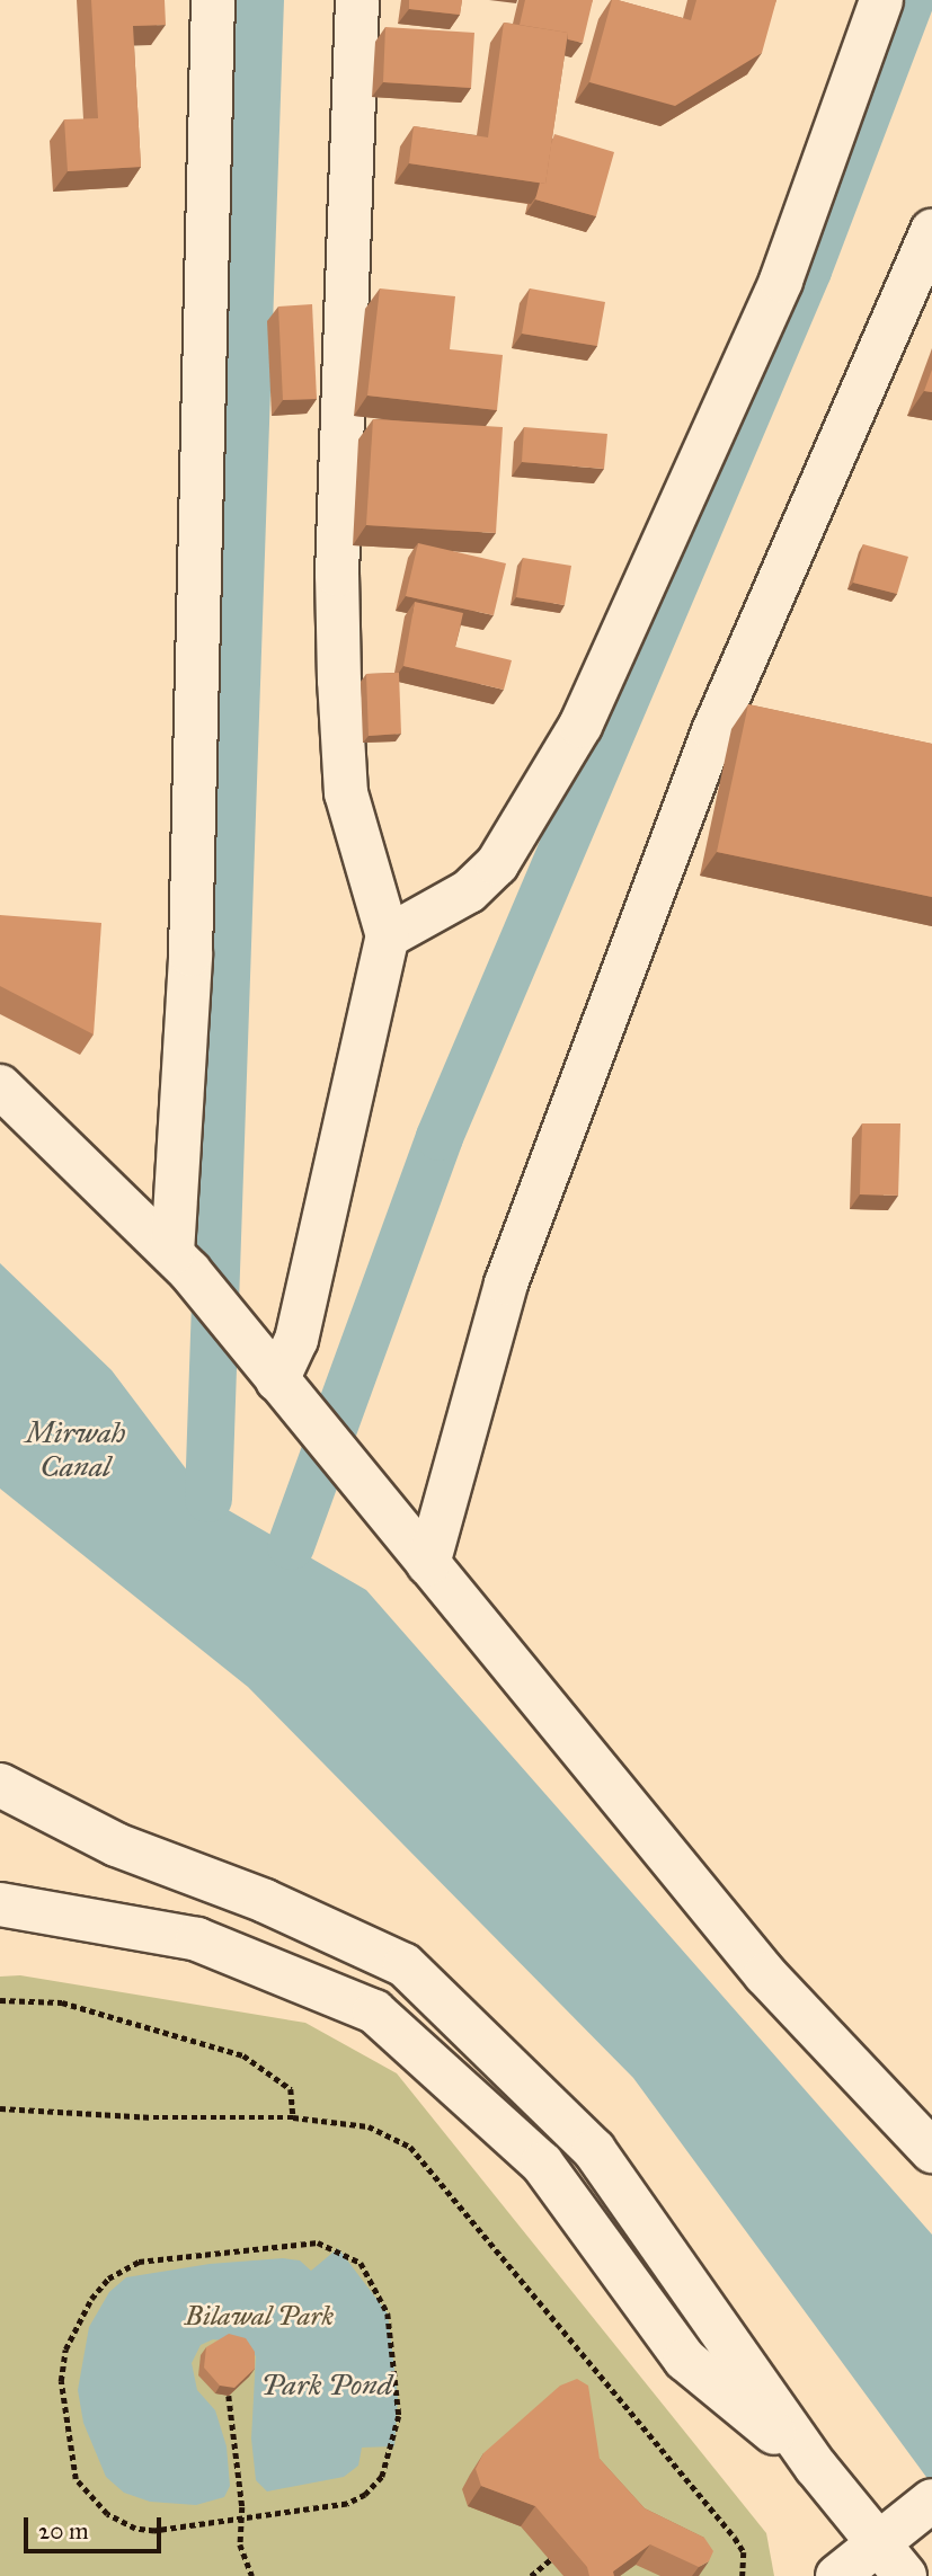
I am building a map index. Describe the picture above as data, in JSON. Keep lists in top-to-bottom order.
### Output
{
  "water": ["Mirwah Canal", "Park Pond"],
  "parks": ["Bilawal Park"],
  "scale_bar": "20 m"
}
